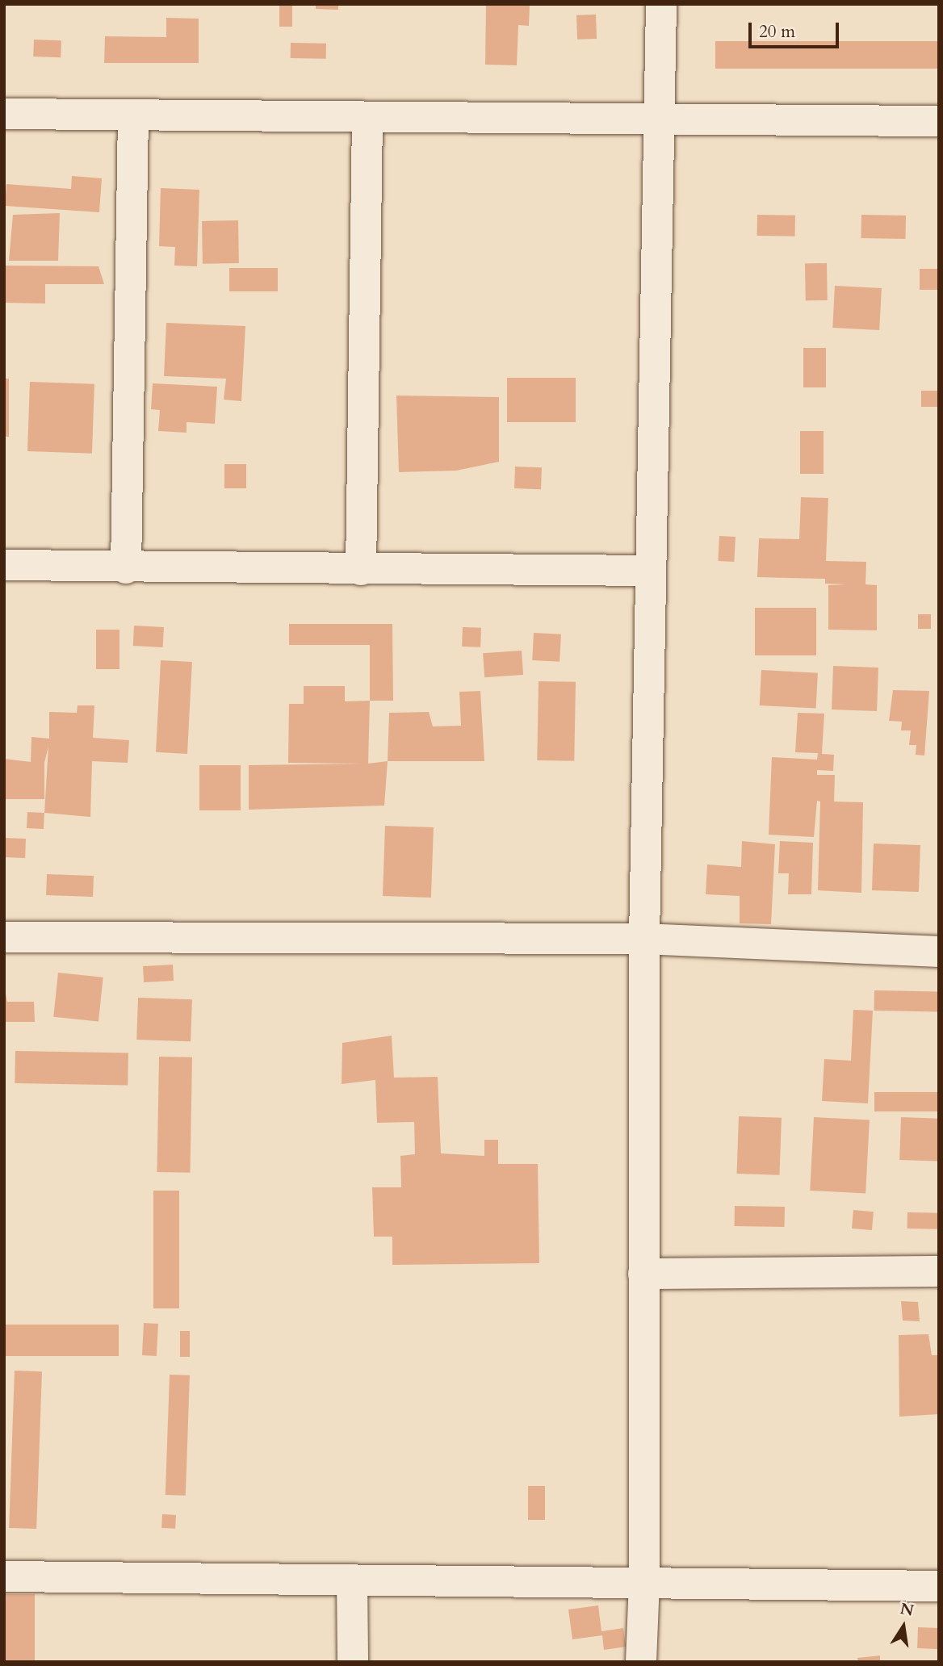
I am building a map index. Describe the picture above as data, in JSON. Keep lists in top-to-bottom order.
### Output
{
  "scale_bar": "20 m",
  "north": "top"
}
